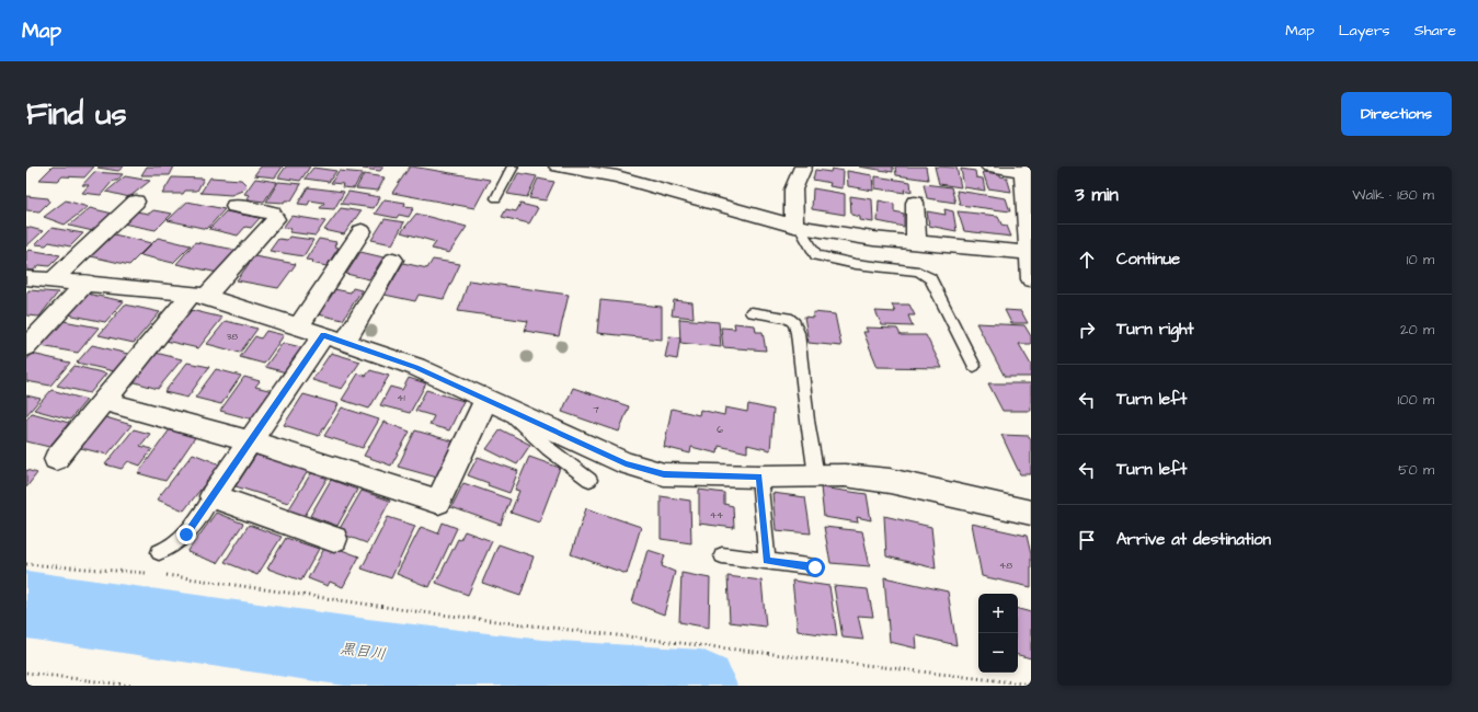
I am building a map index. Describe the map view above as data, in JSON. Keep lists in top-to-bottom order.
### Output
{
  "water": ["黒目川"],
  "house_numbers": [
    "38",
    "41",
    "7",
    "6",
    "44",
    "48"
  ],
  "page": {
    "header": "Map",
    "nav": ["Map", "Layers", "Share"],
    "buttons": "Directions",
    "title": "Find us",
    "heading": ["3 min", "Walk · 180 m"],
    "list": [
      ["Continue", "10 m"],
      ["Turn right", "20 m"],
      ["Turn left", "100 m"],
      ["Turn left", "50 m"],
      "Arrive at destination"
    ],
    "map_buttons": ["+", "−"]
  }
}
